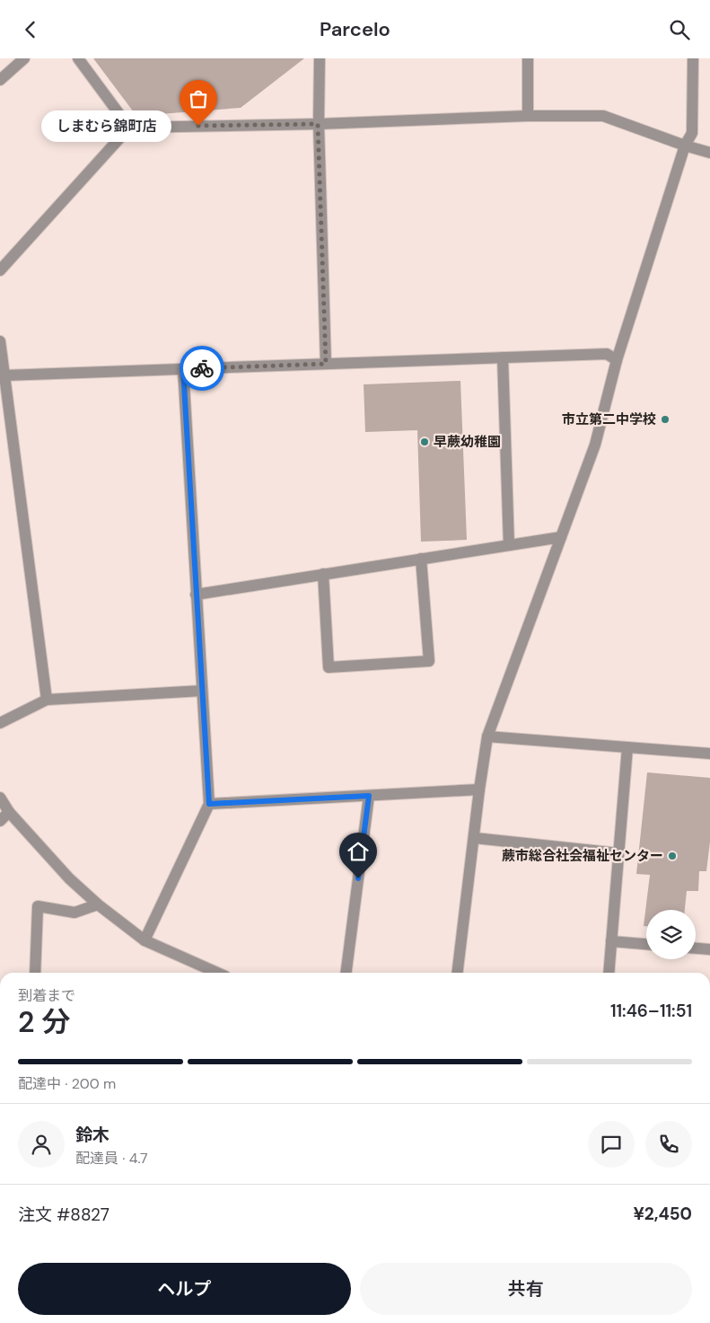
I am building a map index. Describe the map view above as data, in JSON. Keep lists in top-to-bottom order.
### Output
{
  "places": [
    "しまむら錦町店",
    "市立第二中学校",
    "早蕨幼稚園",
    "蕨市総合社会福祉センター"
  ],
  "page": {
    "header": "Parcelo",
    "bubble": "しまむら錦町店",
    "heading": ["2 分", "到着まで", "11:46–11:51"],
    "panel": [
      "鈴木",
      "配達員 · 4.7",
      "注文 #8827",
      "¥2,450"
    ],
    "bar": "配達中 · 200 m",
    "buttons": ["ヘルプ", "共有"]
  }
}
